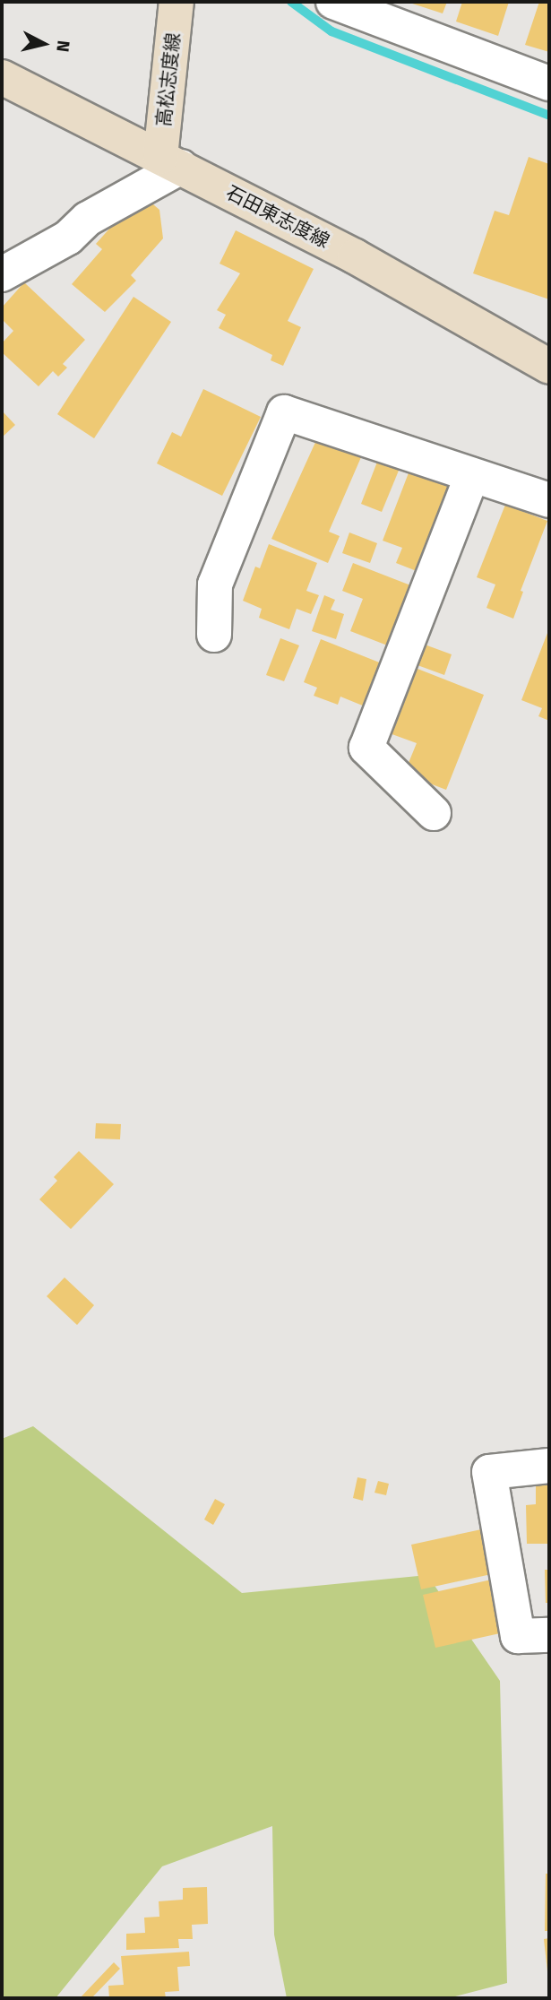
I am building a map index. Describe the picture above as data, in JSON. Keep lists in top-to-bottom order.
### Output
{
  "streets": {
    "main road": ["高松志度線", "石田東志度線"]
  },
  "crossings": [
    ["高松志度線", "石田東志度線"]
  ],
  "north": "right"
}
